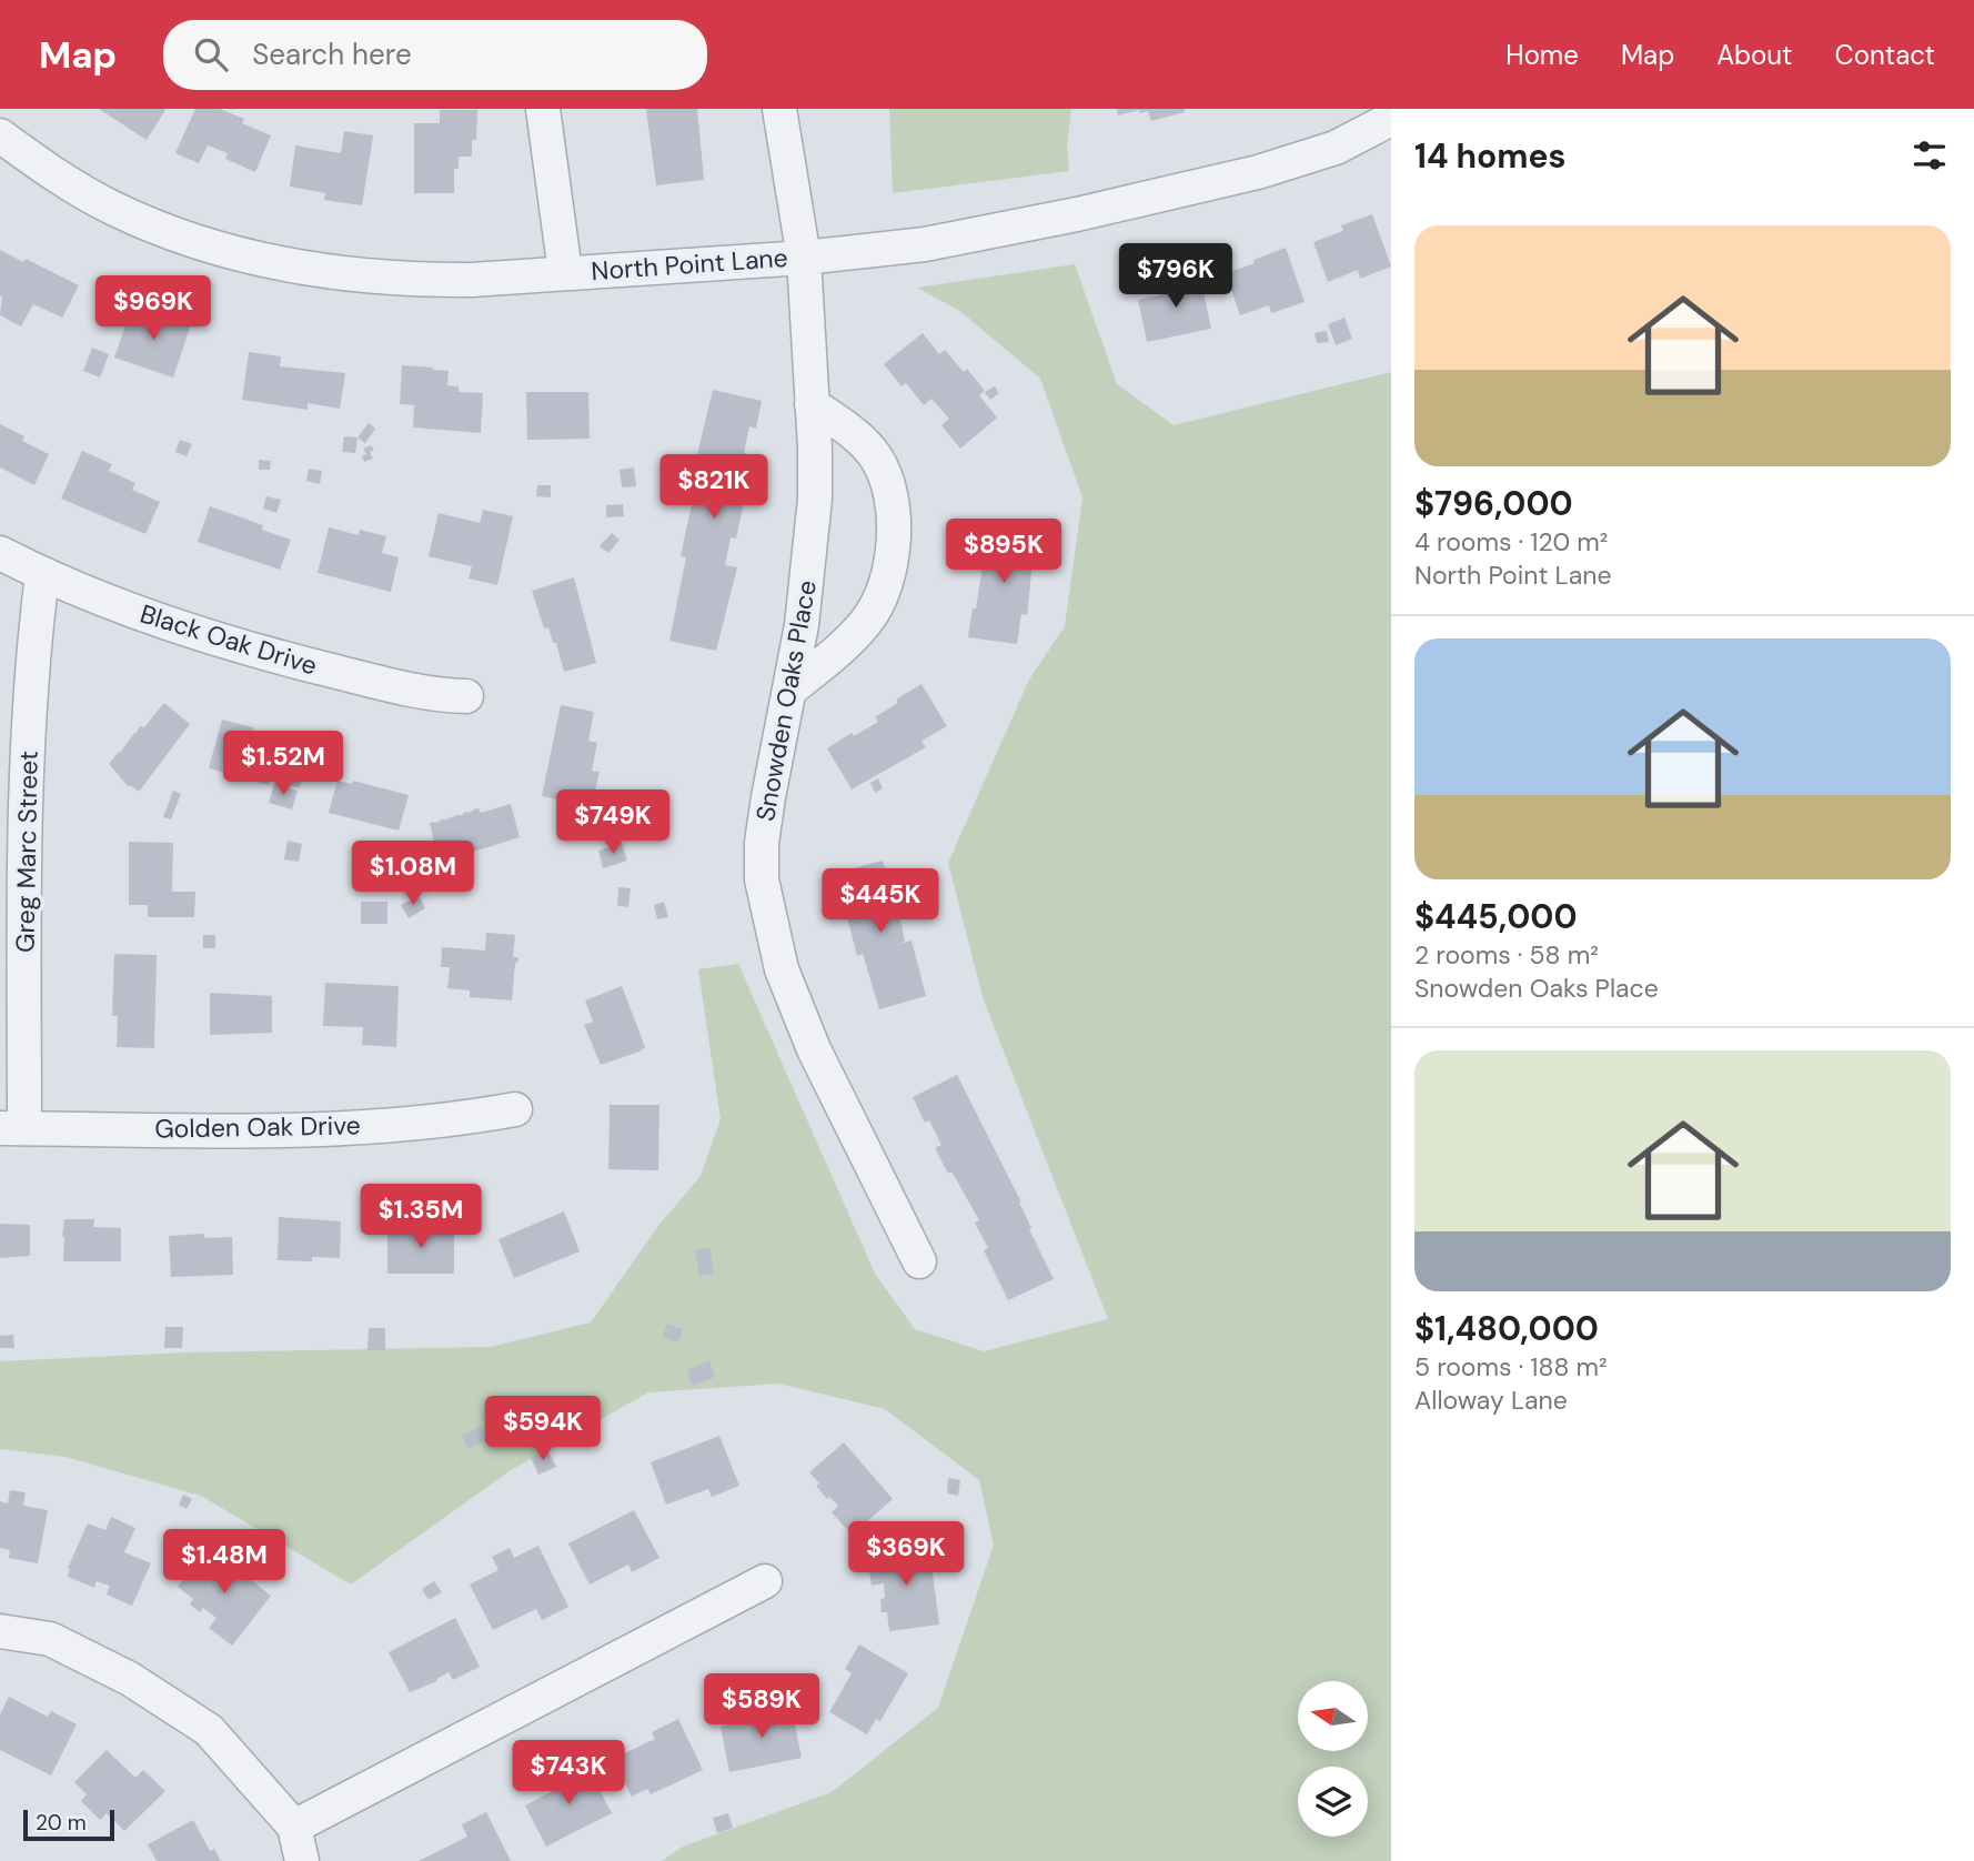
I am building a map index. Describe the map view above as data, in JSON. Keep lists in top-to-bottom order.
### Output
{
  "streets": {
    "street": [
      "North Point Lane",
      "Black Oak Drive",
      "Snowden Oaks Place",
      "Greg Marc Street",
      "Golden Oak Drive"
    ]
  },
  "crossings": [
    ["North Point Lane", "Snowden Oaks Place"],
    ["Black Oak Drive", "Greg Marc Street"],
    ["Greg Marc Street", "Golden Oak Drive"]
  ],
  "scale_bar": "20 m",
  "north": "left",
  "page": {
    "header": "Map",
    "search": "Search here",
    "nav": [
      "Home",
      "Map",
      "About",
      "Contact"
    ],
    "heading": "14 homes",
    "list": [
      {
        "name": "$796,000",
        "note": "4 rooms · 120 m² · North Point Lane"
      },
      {
        "name": "$445,000",
        "note": "2 rooms · 58 m² · Snowden Oaks Place"
      },
      {
        "name": "$1,480,000",
        "note": "5 rooms · 188 m² · Alloway Lane"
      }
    ],
    "price": [
      "$796K",
      "$969K",
      "$821K",
      "$895K",
      "$1.52M",
      "$749K",
      "$1.08M",
      "$445K",
      "$1.35M",
      "$594K",
      "$369K",
      "$1.48M",
      "$589K",
      "$743K"
    ],
    "scale": "20 m"
  }
}
